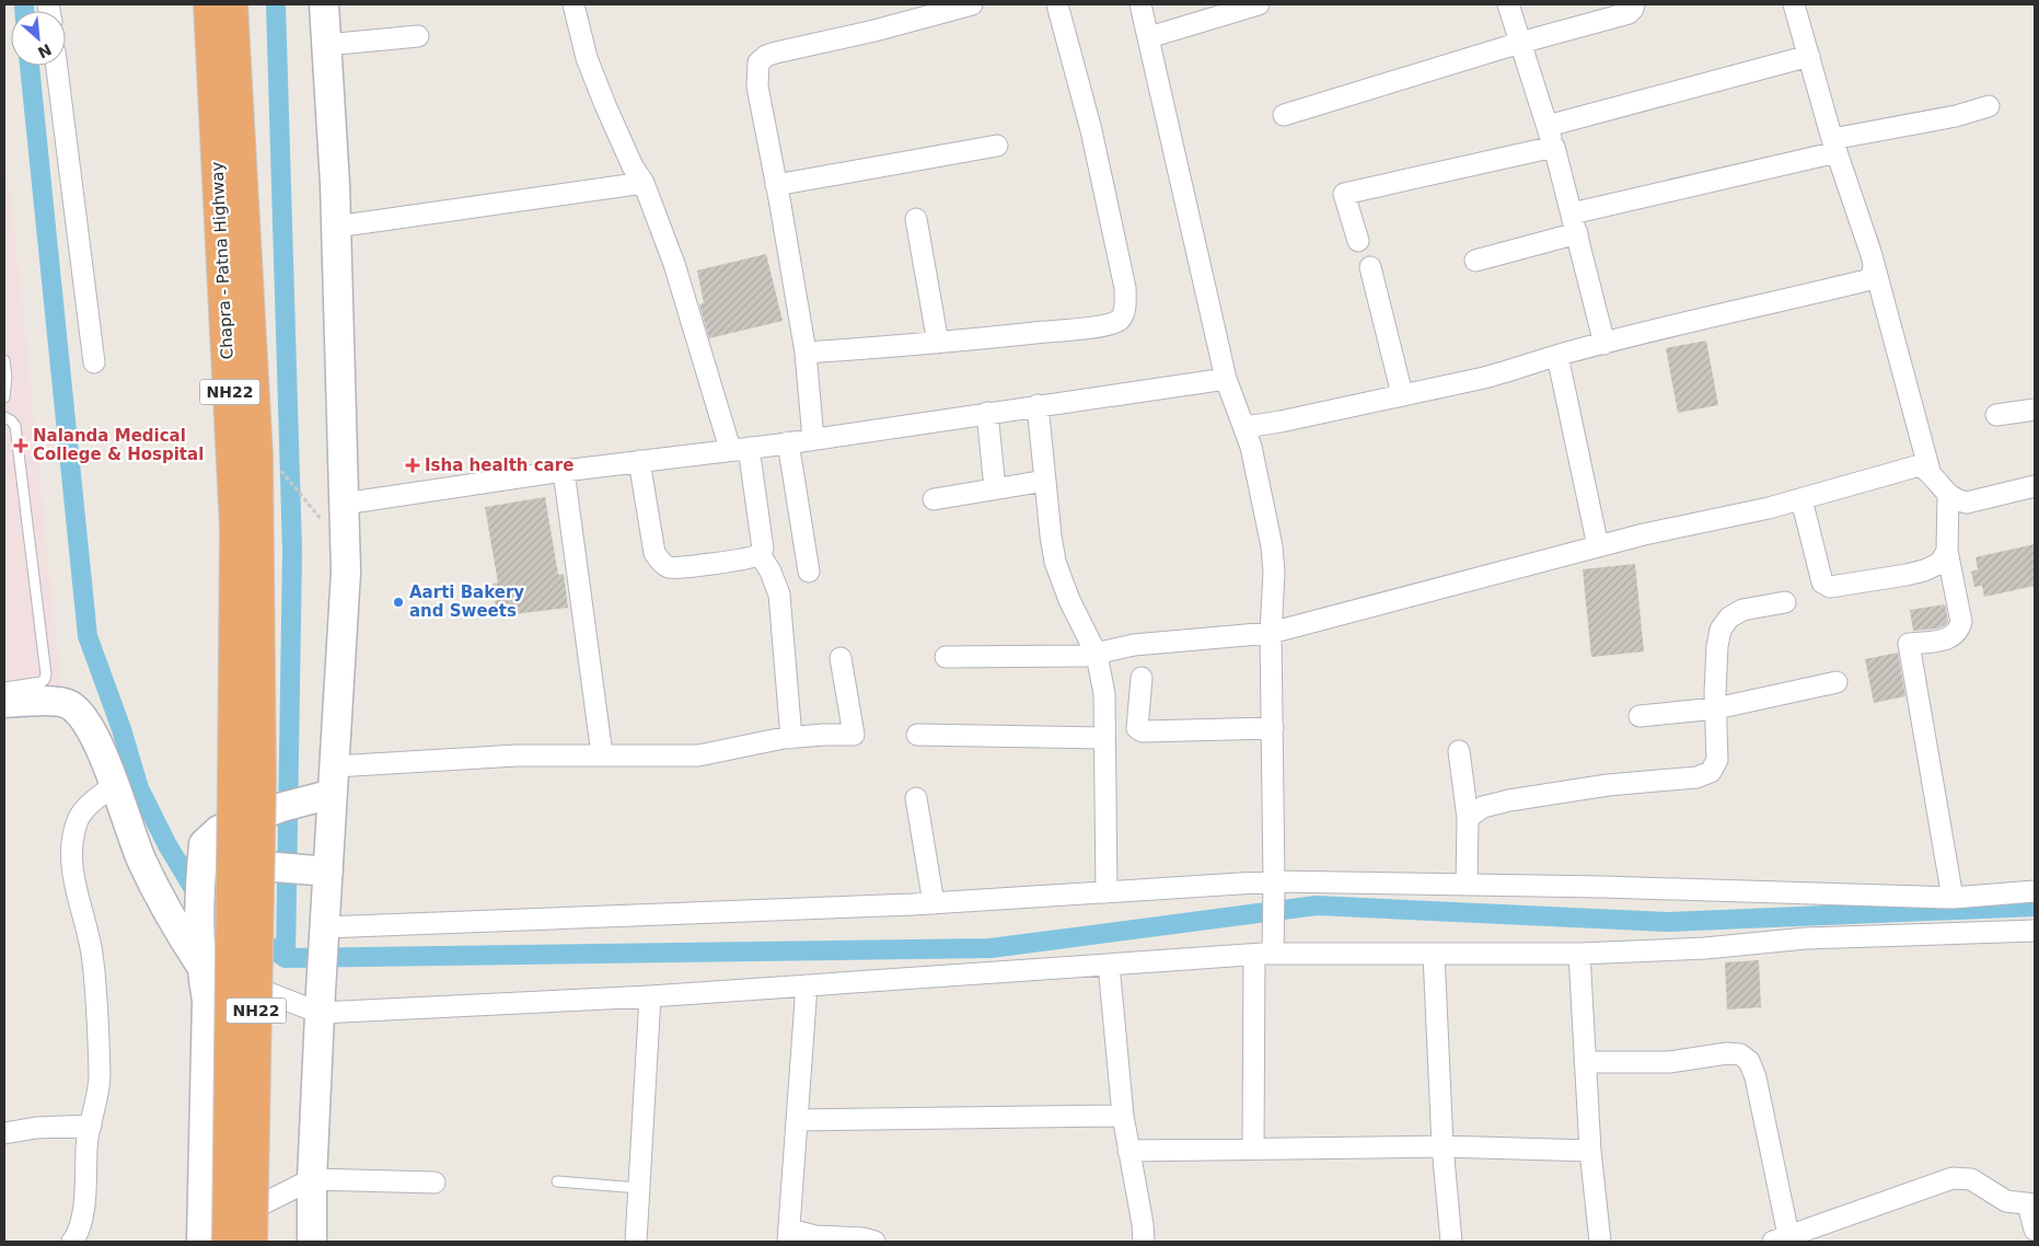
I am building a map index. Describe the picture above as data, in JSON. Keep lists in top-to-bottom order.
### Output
{
  "streets": {
    "highway": ["Chapra - Patna Highway", "NH22"]
  },
  "crossings": [
    ["Chapra - Patna Highway", "NH22"]
  ],
  "places": {
    "health": ["Nalanda Medical College & Hospital", "Isha health care"],
    "other": ["Aarti Bakery and Sweets"]
  },
  "north": "bottom right"
}
